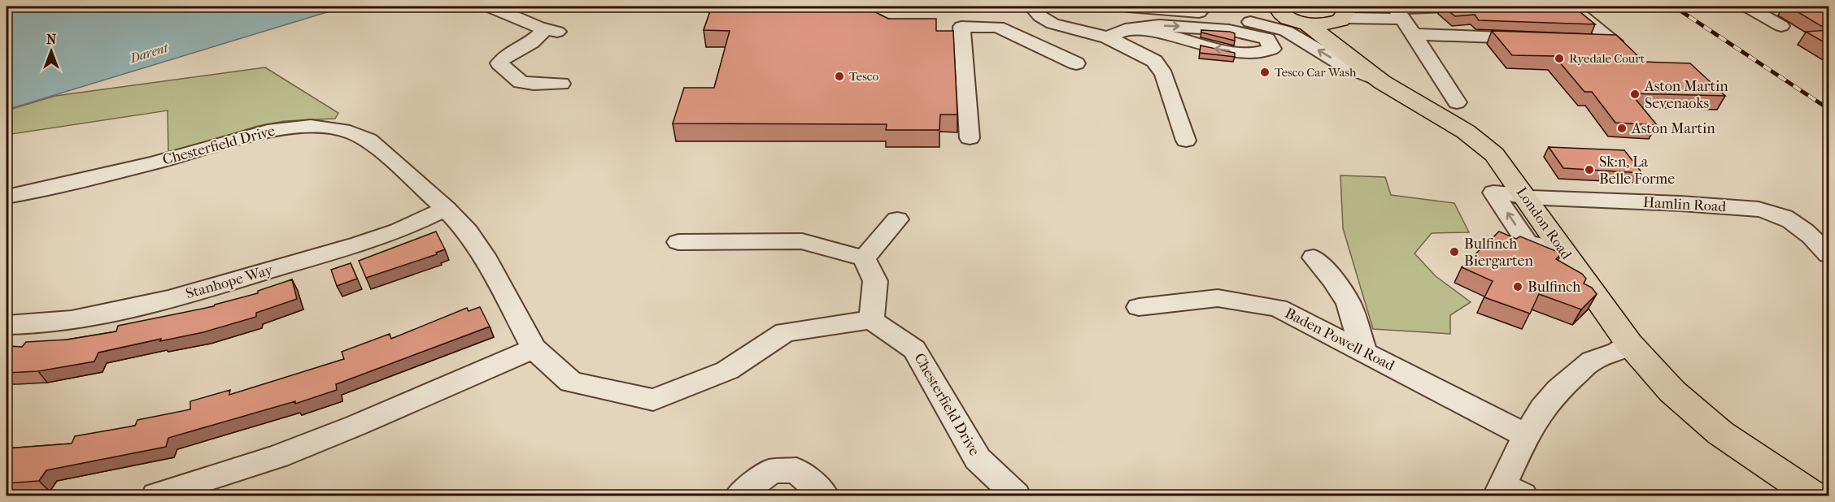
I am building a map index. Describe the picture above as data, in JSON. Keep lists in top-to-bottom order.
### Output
{
  "streets": {
    "main road": ["London Road"],
    "street": [
      "Chesterfield Drive",
      "Hamlin Road",
      "Stanhope Way",
      "Baden Powell Road"
    ]
  },
  "crossings": [
    ["Chesterfield Drive", "Stanhope Way"],
    ["Hamlin Road", "London Road"]
  ],
  "water": ["Darent"],
  "places": [
    "Ryedale Court",
    "Tesco Car Wash",
    "Tesco",
    "Aston Martin Sevenaoks",
    "Aston Martin",
    "Sk:n, La Belle Forme",
    "Bulfinch Biergarten",
    "Bulfinch"
  ],
  "north": "top"
}
